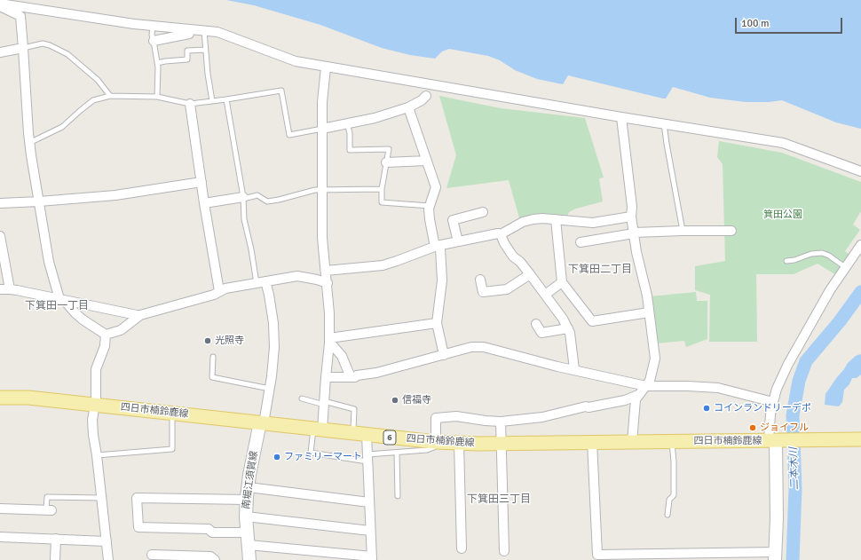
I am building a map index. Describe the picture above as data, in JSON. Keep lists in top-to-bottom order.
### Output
{
  "streets": {
    "main road": ["四日市楠鈴鹿線", "6", "南堀江須賀線"]
  },
  "crossings": [
    ["四日市楠鈴鹿線", "南堀江須賀線"]
  ],
  "districts": ["下箕田二丁目", "下箕田一丁目", "下箕田三丁目"],
  "water": ["二本木川"],
  "parks": ["箕田公園"],
  "places": [
    "光照寺",
    "信福寺",
    "コインランドリーデポ",
    "ジョイフル",
    "ファミリーマート"
  ],
  "scale_bar": "100 m"
}
